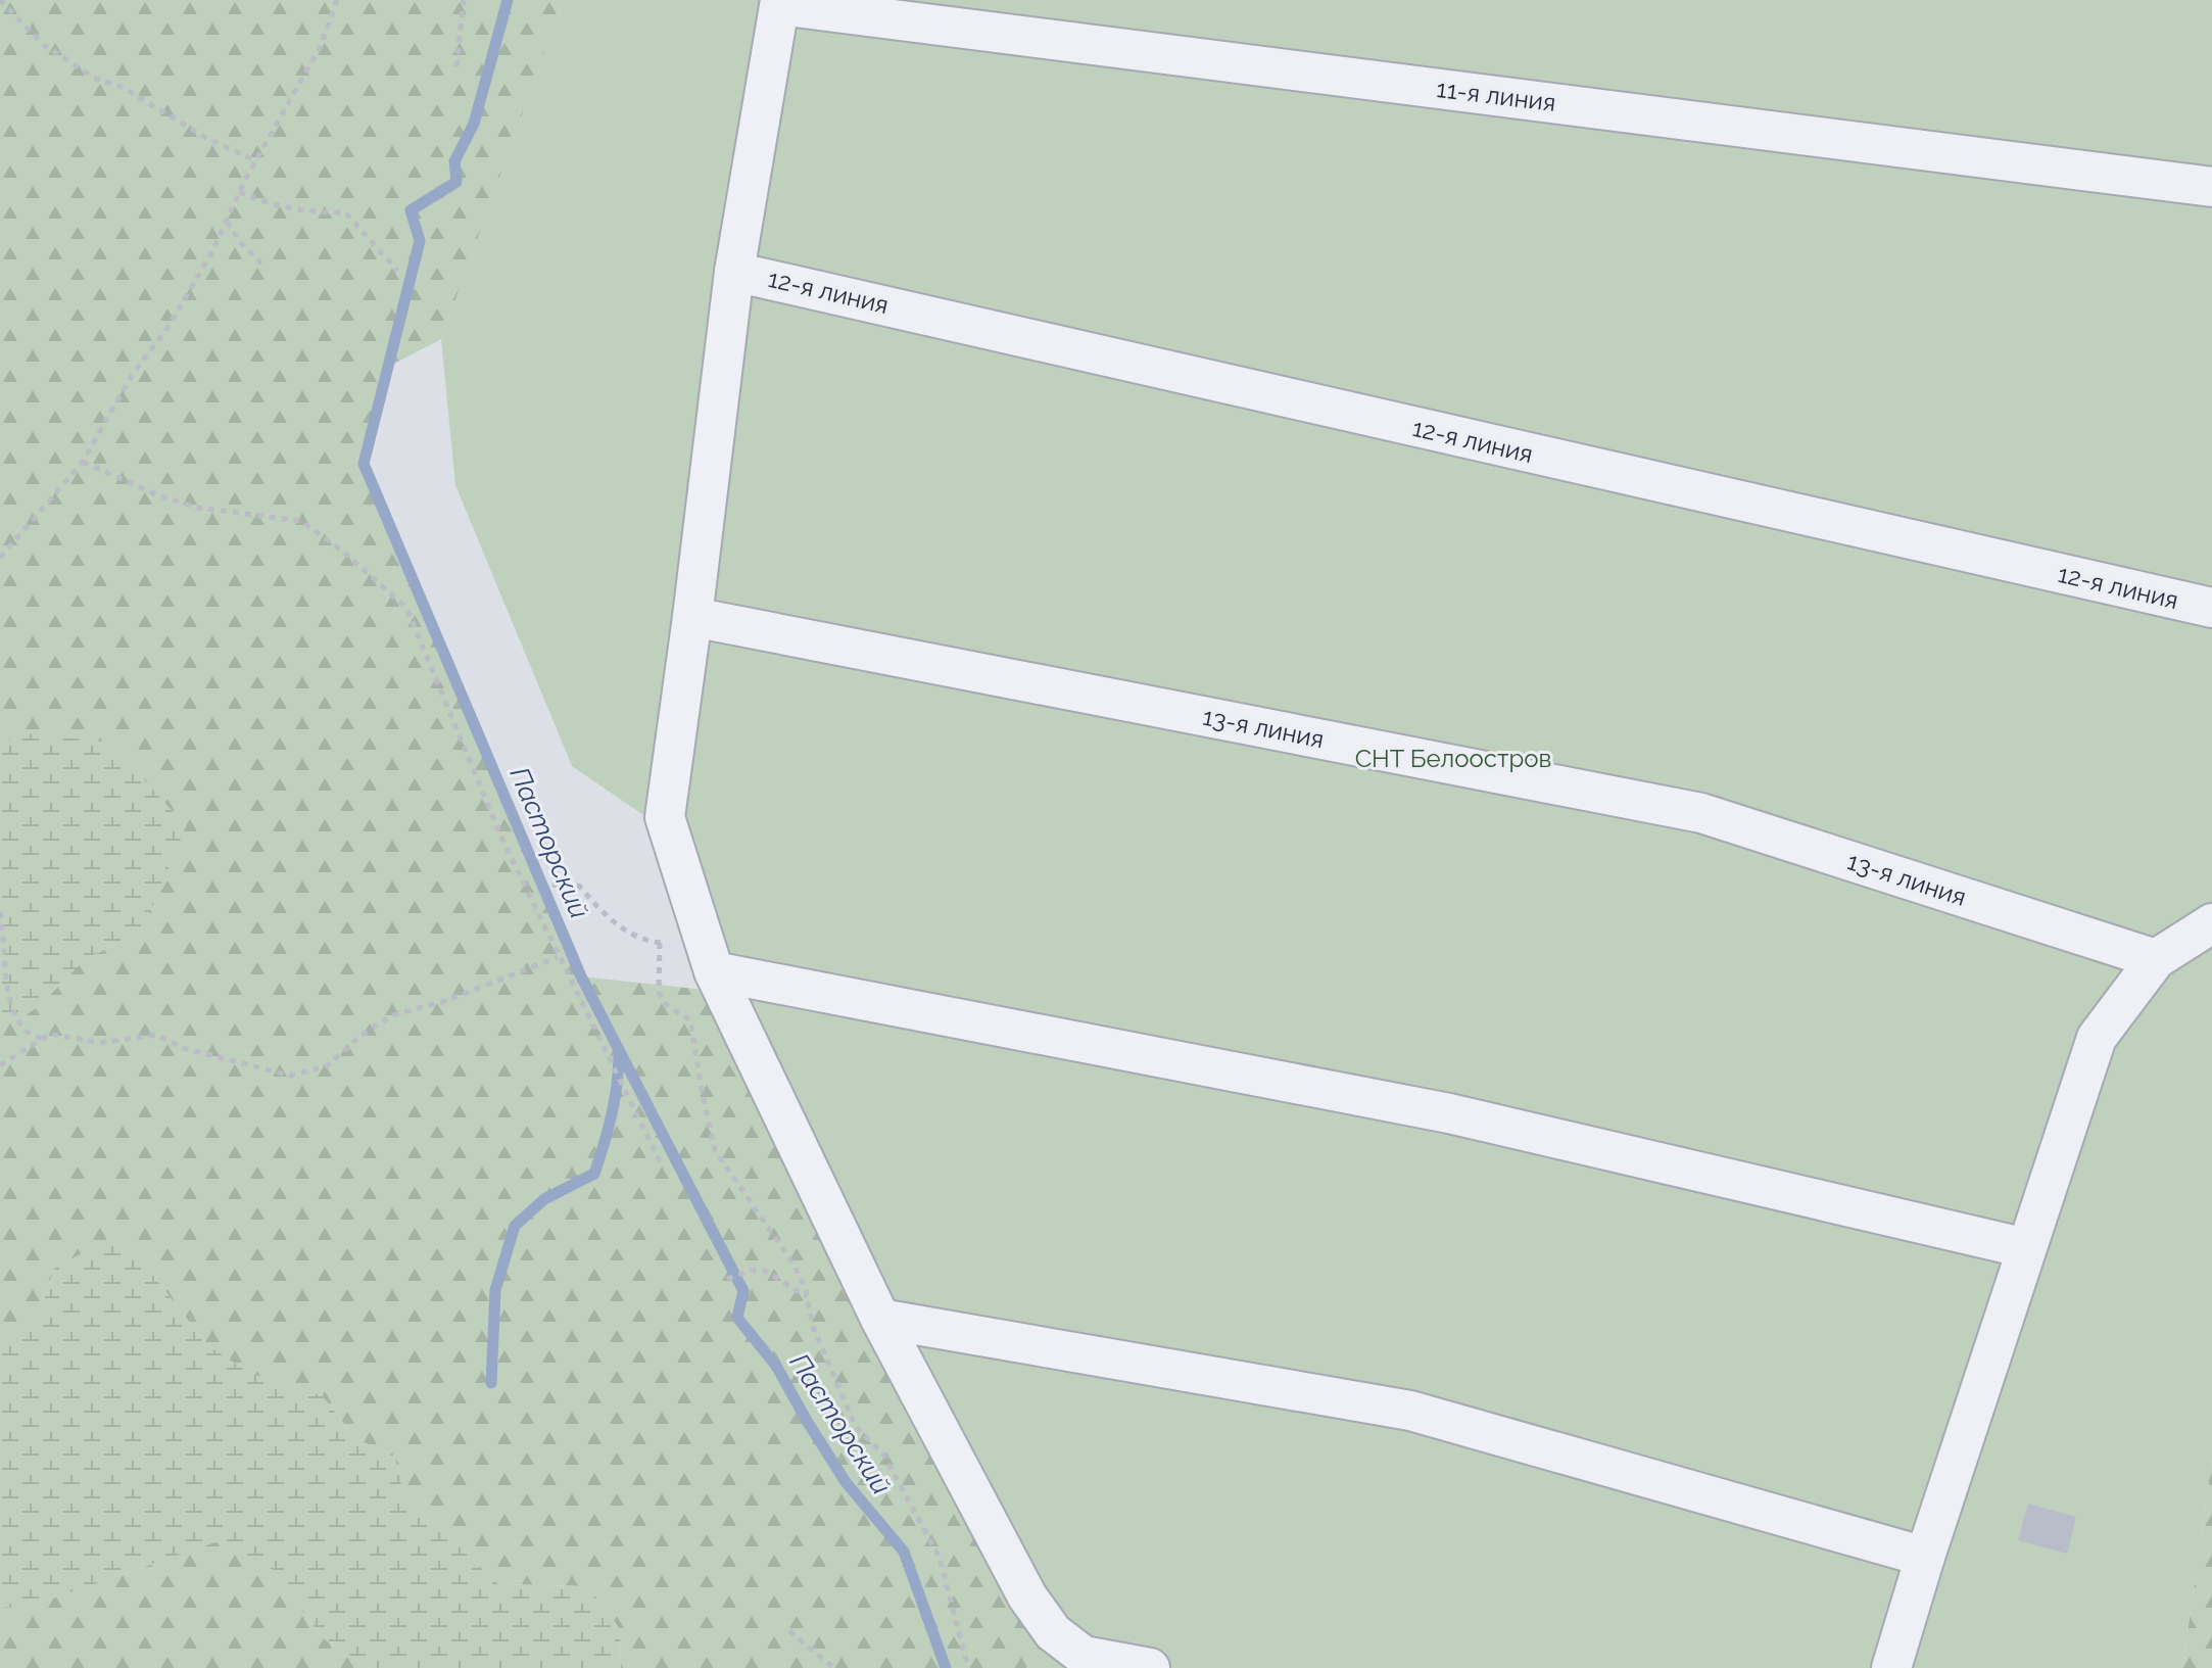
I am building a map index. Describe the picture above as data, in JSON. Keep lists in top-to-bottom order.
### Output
{
  "streets": {
    "street": ["11-я линия", "12-я линия", "13-я линия"]
  },
  "water": ["Пасторский"],
  "parks": ["СНТ Белоостров"]
}
